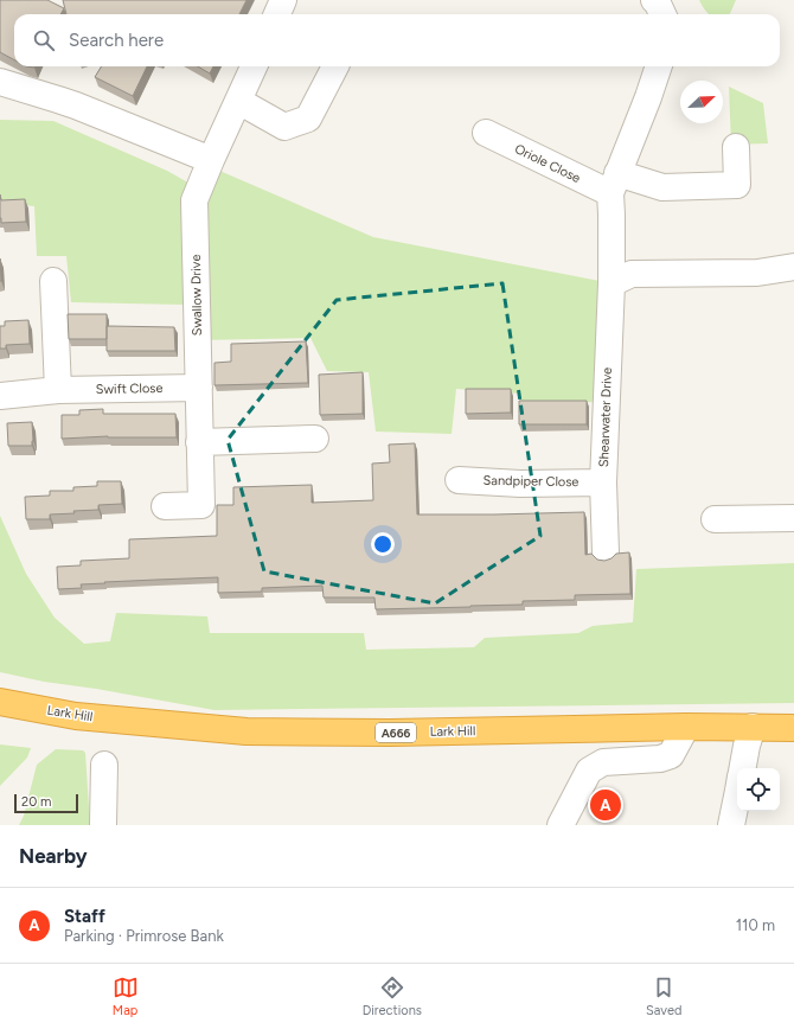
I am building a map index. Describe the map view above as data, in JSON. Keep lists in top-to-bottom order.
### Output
{
  "streets": {
    "highway": ["Lark Hill", "A666"],
    "street": [
      "Oriole Close",
      "Swallow Drive",
      "Swift Close",
      "Shearwater Drive",
      "Sandpiper Close"
    ]
  },
  "crossings": [
    ["Oriole Close", "Shearwater Drive"],
    ["Swallow Drive", "Swift Close"],
    ["Shearwater Drive", "Sandpiper Close"]
  ],
  "scale_bar": "20 m",
  "north": "top right",
  "page": {
    "search": "Search here",
    "pins": "A",
    "scale": "20 m",
    "heading": "Nearby",
    "list": [
      {
        "mark": "A",
        "name": "Staff",
        "note": "Parking · Primrose Bank",
        "value": "110 m"
      }
    ],
    "nav": ["Map", "Directions", "Saved"]
  }
}
